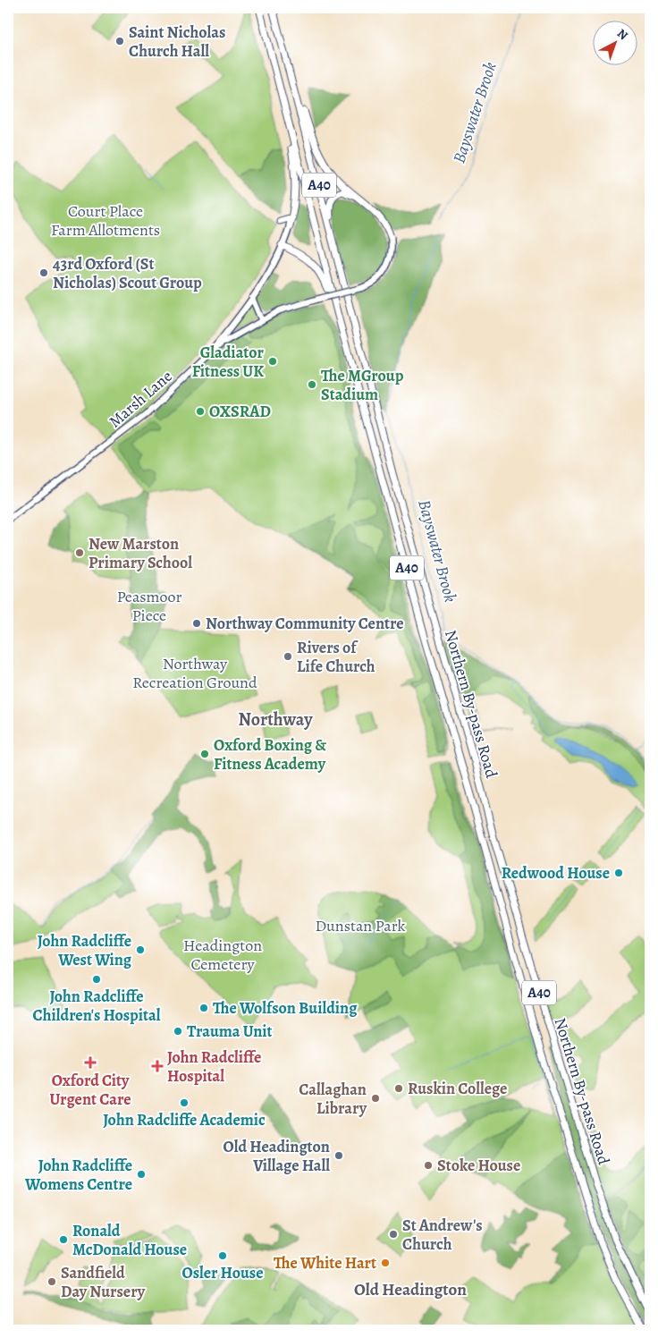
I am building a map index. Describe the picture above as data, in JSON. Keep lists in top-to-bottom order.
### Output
{
  "streets": {
    "highway": ["A40", "Northern By-pass Road"],
    "main road": ["Marsh Lane"]
  },
  "districts": ["Northway", "Old Headington"],
  "water": ["Bayswater Brook"],
  "parks": [
    "Court Place Farm Allotments",
    "Peasmoor Piece",
    "Northway Recreation Ground",
    "Dunstan Park",
    "Headington Cemetery"
  ],
  "places": {
    "other": [
      "Saint Nicholas Church Hall",
      "43rd Oxford (St Nicholas) Scout Group",
      "Gladiator Fitness UK",
      "The MGroup Stadium",
      "OXSRAD",
      "New Marston Primary School",
      "Northway Community Centre",
      "Rivers of Life Church",
      "Oxford Boxing & Fitness Academy",
      "Redwood House",
      "John Radcliffe West Wing",
      "John Radcliffe Children's Hospital",
      "The Wolfson Building",
      "Trauma Unit",
      "Ruskin College",
      "Callaghan Library",
      "John Radcliffe Academic",
      "Old Headington Village Hall",
      "Stoke House",
      "John Radcliffe Womens Centre",
      "St Andrew's Church",
      "Ronald McDonald House",
      "Osler House",
      "The White Hart",
      "Sandfield Day Nursery"
    ],
    "health": ["Oxford City Urgent Care", "John Radcliffe Hospital"]
  },
  "north": "top right"
}
